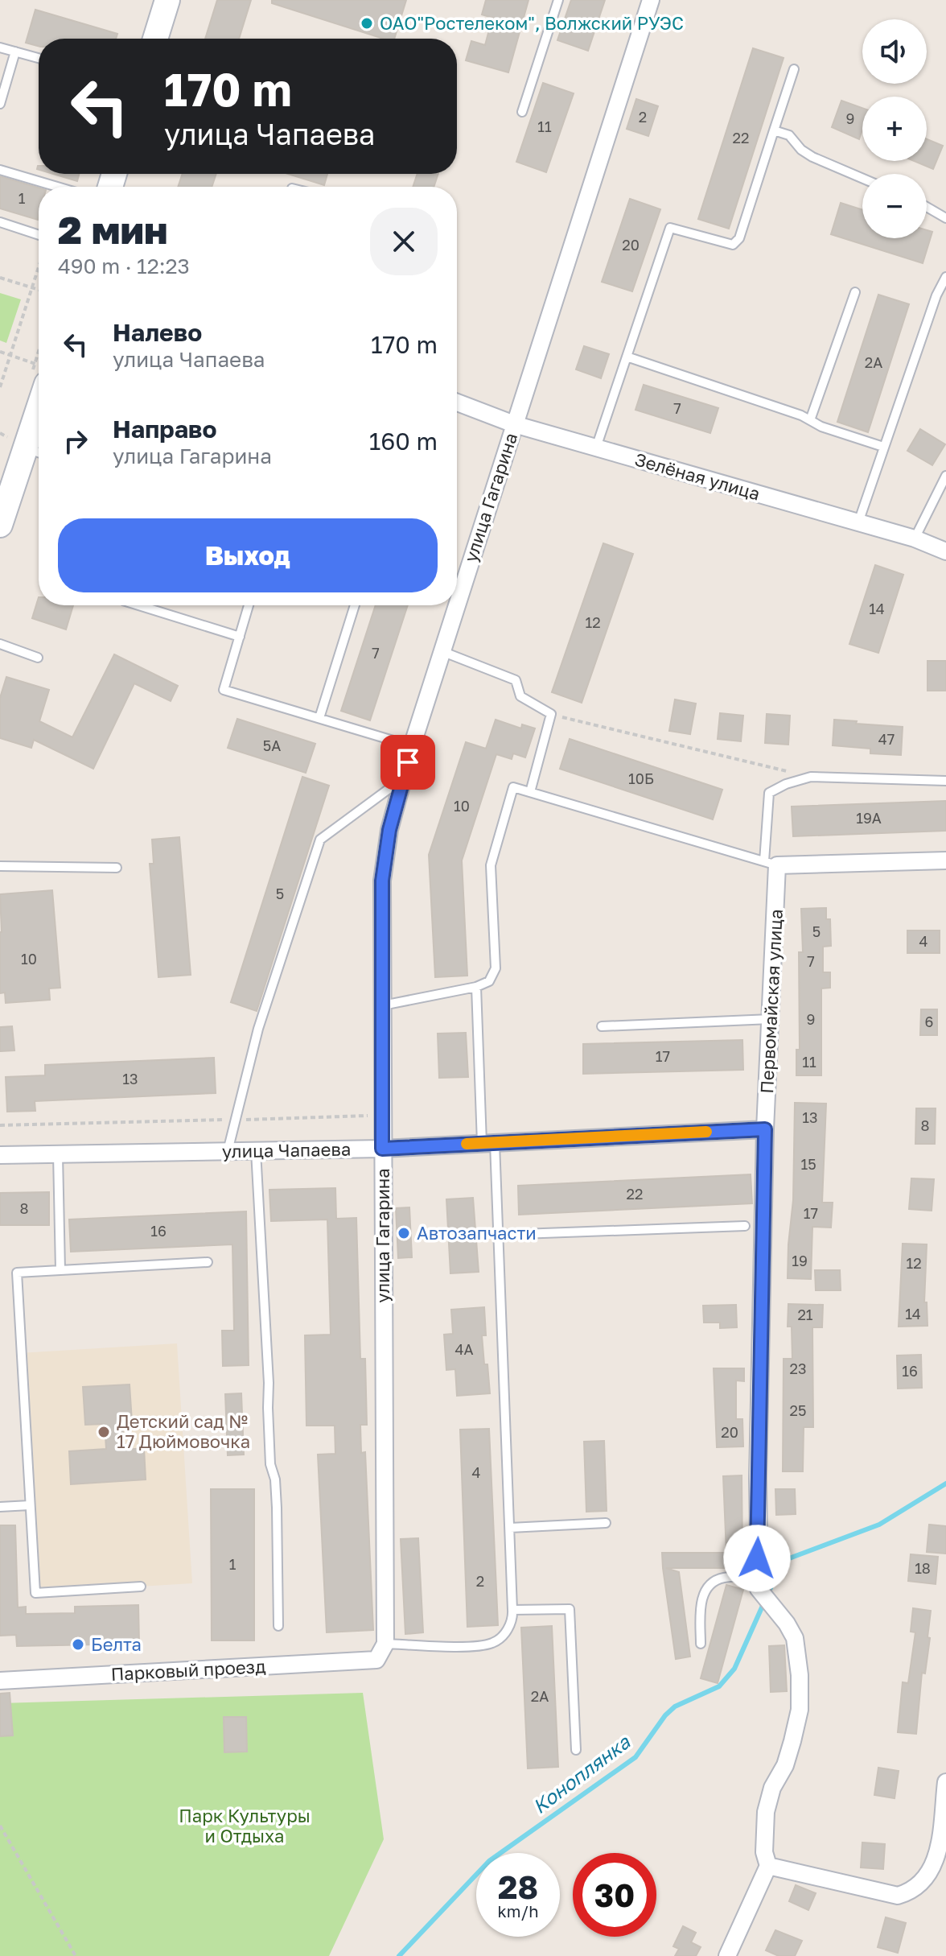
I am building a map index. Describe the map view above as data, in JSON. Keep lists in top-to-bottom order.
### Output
{
  "streets": {
    "street": [
      "Зелёная улица",
      "улица Гагарина",
      "Первомайская улица",
      "улица Чапаева",
      "Парковый проезд"
    ]
  },
  "crossings": [
    ["Зелёная улица", "улица Гагарина"],
    ["улица Гагарина", "улица Чапаева"],
    ["улица Гагарина", "Парковый проезд"],
    ["Первомайская улица", "улица Чапаева"]
  ],
  "water": ["Коноплянка"],
  "parks": ["Парк Культуры и Отдыха"],
  "places": [
    "ОАО\"Ростелеком\", Волжский РУЭС",
    "Автозапчасти",
    "Детский сад № 17 Дюймовочка",
    "Белта"
  ],
  "house_numbers": [
    "2",
    "9",
    "11",
    "22",
    "1",
    "20",
    "2А",
    "7",
    "14",
    "12",
    "7",
    "47",
    "5А",
    "10Б",
    "10",
    "19А",
    "5",
    "5",
    "4",
    "10",
    "7",
    "9",
    "6",
    "17",
    "11",
    "13",
    "13",
    "8",
    "15",
    "22",
    "8",
    "17",
    "16",
    "19",
    "12",
    "14",
    "21",
    "4А",
    "23",
    "16",
    "25",
    "20",
    "4",
    "1",
    "18",
    "2",
    "2А"
  ],
  "page": {
    "map_buttons": ["+", "−"],
    "turn": ["170 m", "улица Чапаева"],
    "heading": ["2 мин", "490 m · 12:23"],
    "list": [
      {
        "name": "Налево",
        "note": "улица Чапаева",
        "value": "170 m"
      },
      {
        "name": "Направо",
        "note": "улица Гагарина",
        "value": "160 m"
      }
    ],
    "buttons": "Выход",
    "speed": "28 km/h",
    "limit": "30"
  }
}
